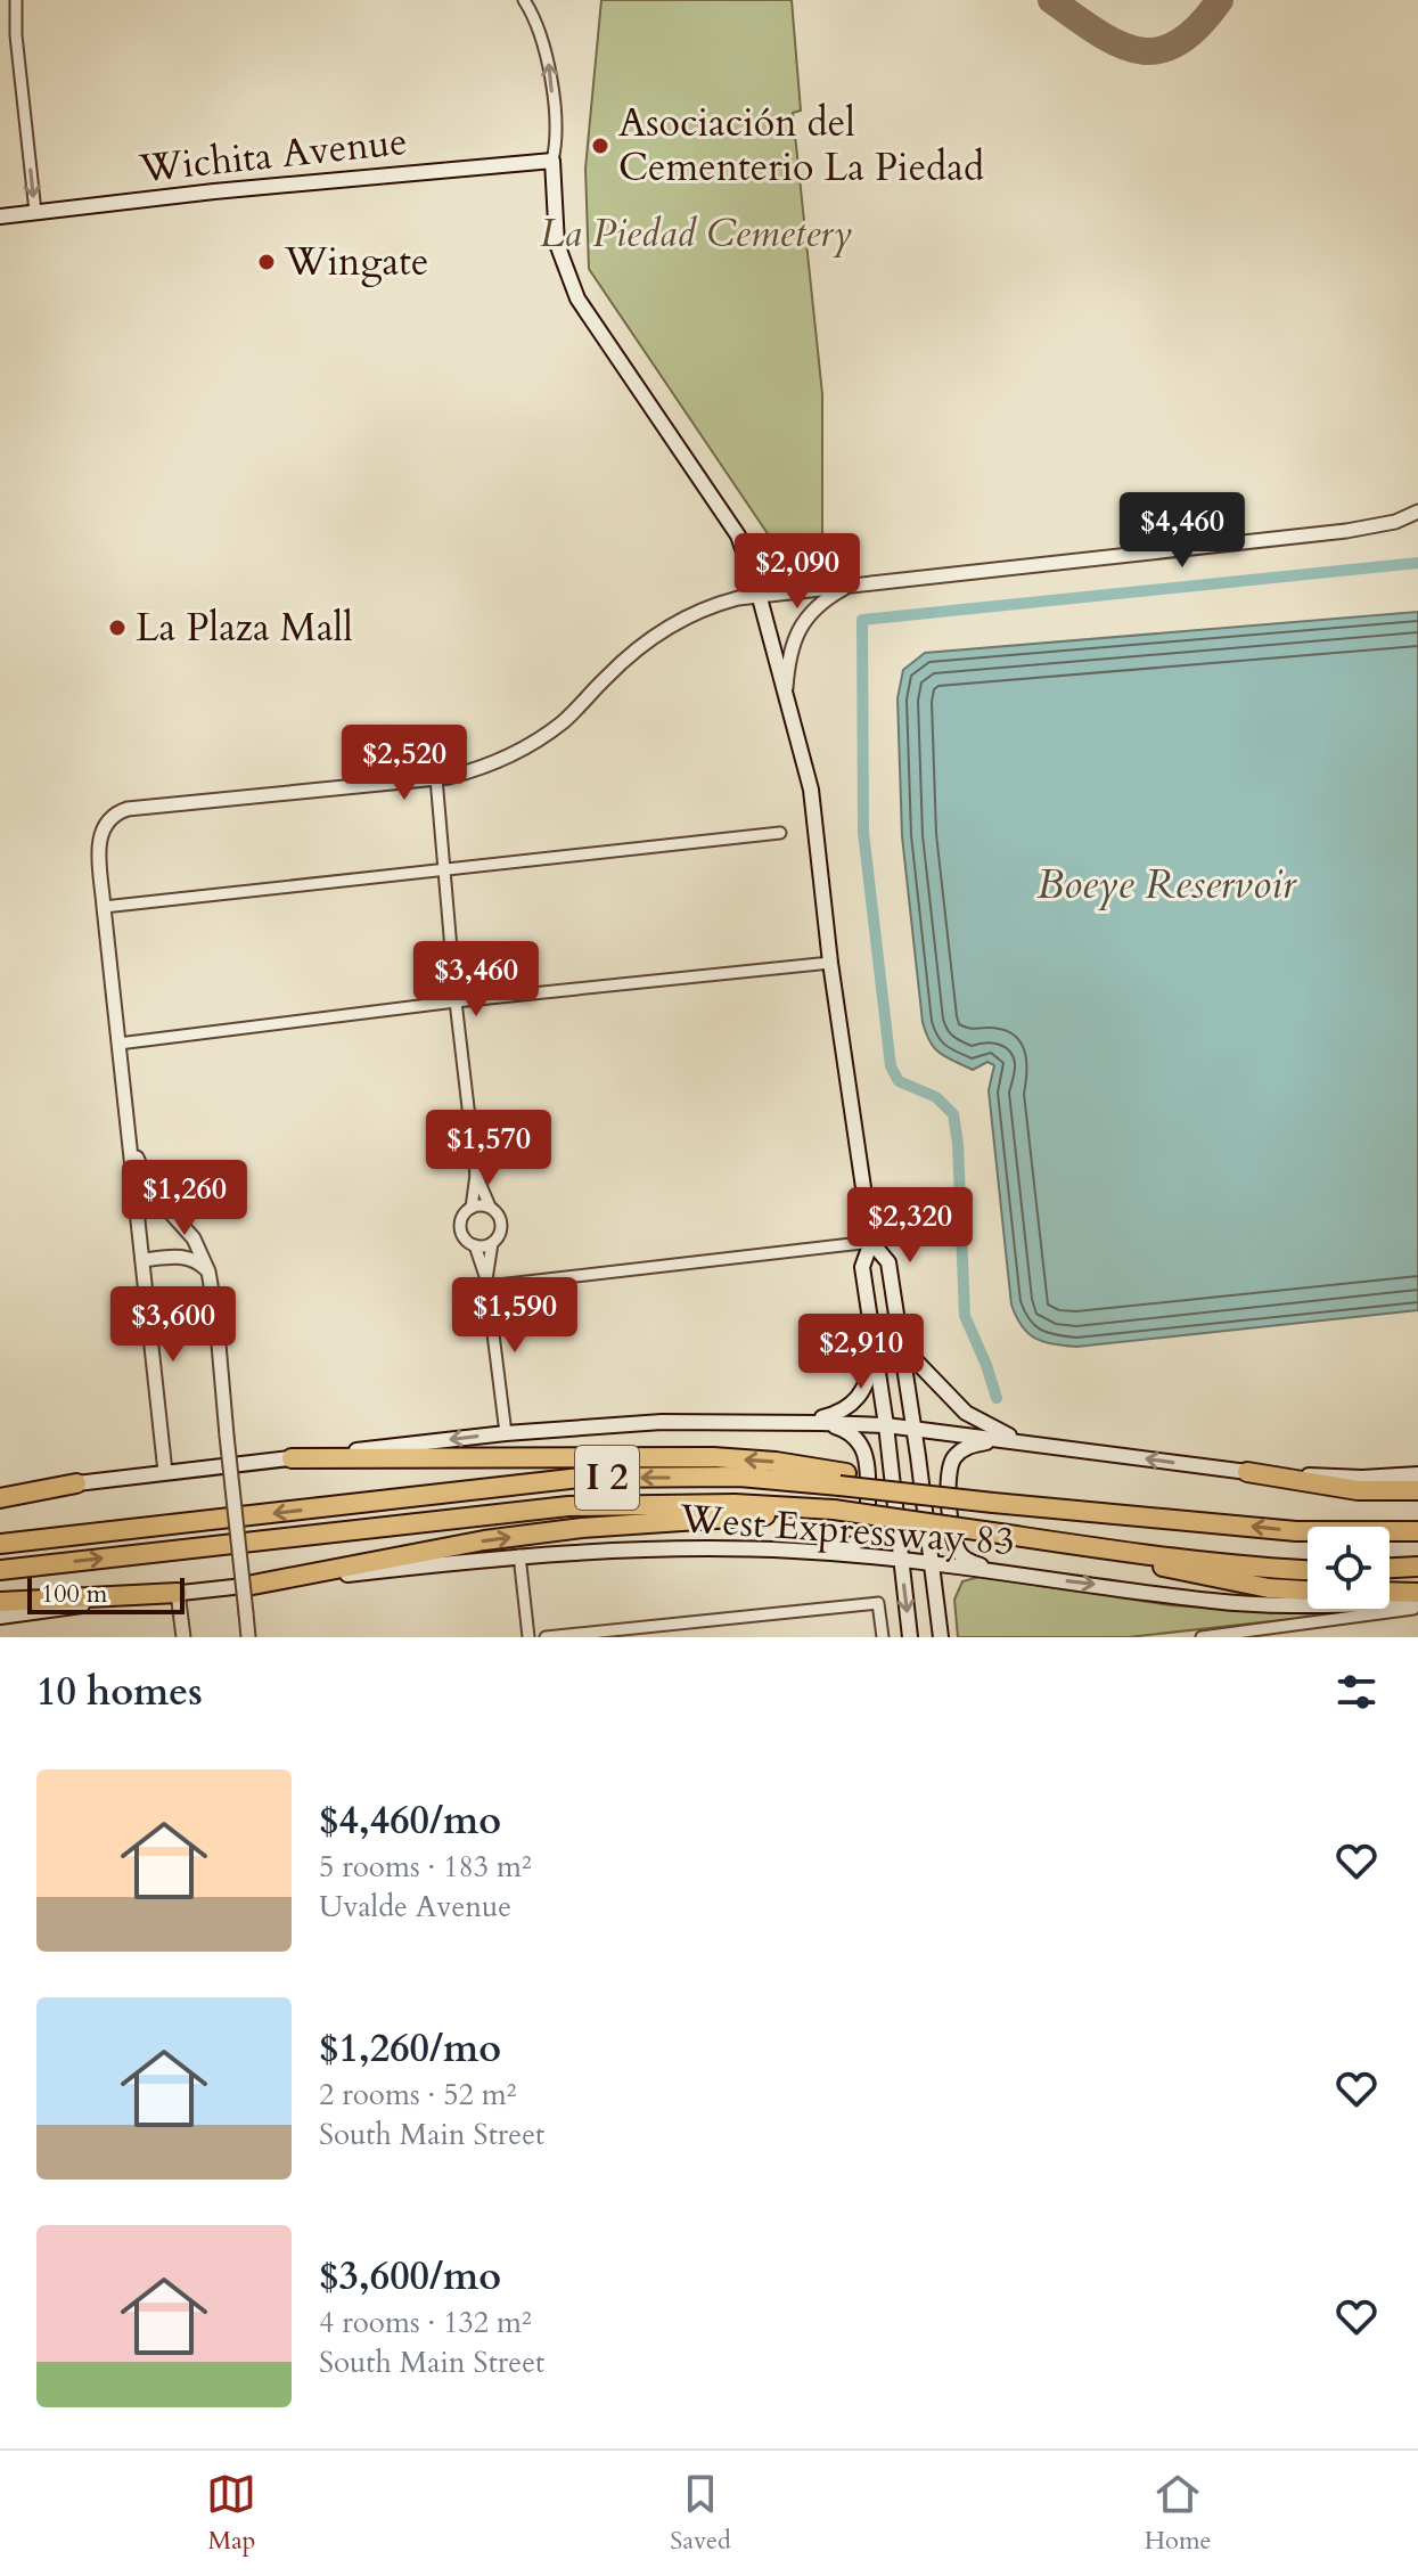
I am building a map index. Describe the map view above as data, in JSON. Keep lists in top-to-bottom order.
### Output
{
  "streets": {
    "highway": ["I 2"],
    "main road": ["Wichita Avenue", "West Expressway 83"]
  },
  "water": ["Boeye Reservoir"],
  "parks": ["La Piedad Cemetery"],
  "places": ["Asociación del Cementerio La Piedad", "Wingate", "La Plaza Mall"],
  "scale_bar": "100 m",
  "page": {
    "price": [
      "$4,460",
      "$2,090",
      "$2,520",
      "$3,460",
      "$1,570",
      "$1,260",
      "$2,320",
      "$1,590",
      "$3,600",
      "$2,910"
    ],
    "scale": "100 m",
    "heading": "10 homes",
    "list": [
      {
        "name": "$4,460/mo",
        "note": "5 rooms · 183 m² · Uvalde Avenue"
      },
      {
        "name": "$1,260/mo",
        "note": "2 rooms · 52 m² · South Main Street"
      },
      {
        "name": "$3,600/mo",
        "note": "4 rooms · 132 m² · South Main Street"
      }
    ],
    "tabs": ["Map", "Saved", "Home"]
  }
}
